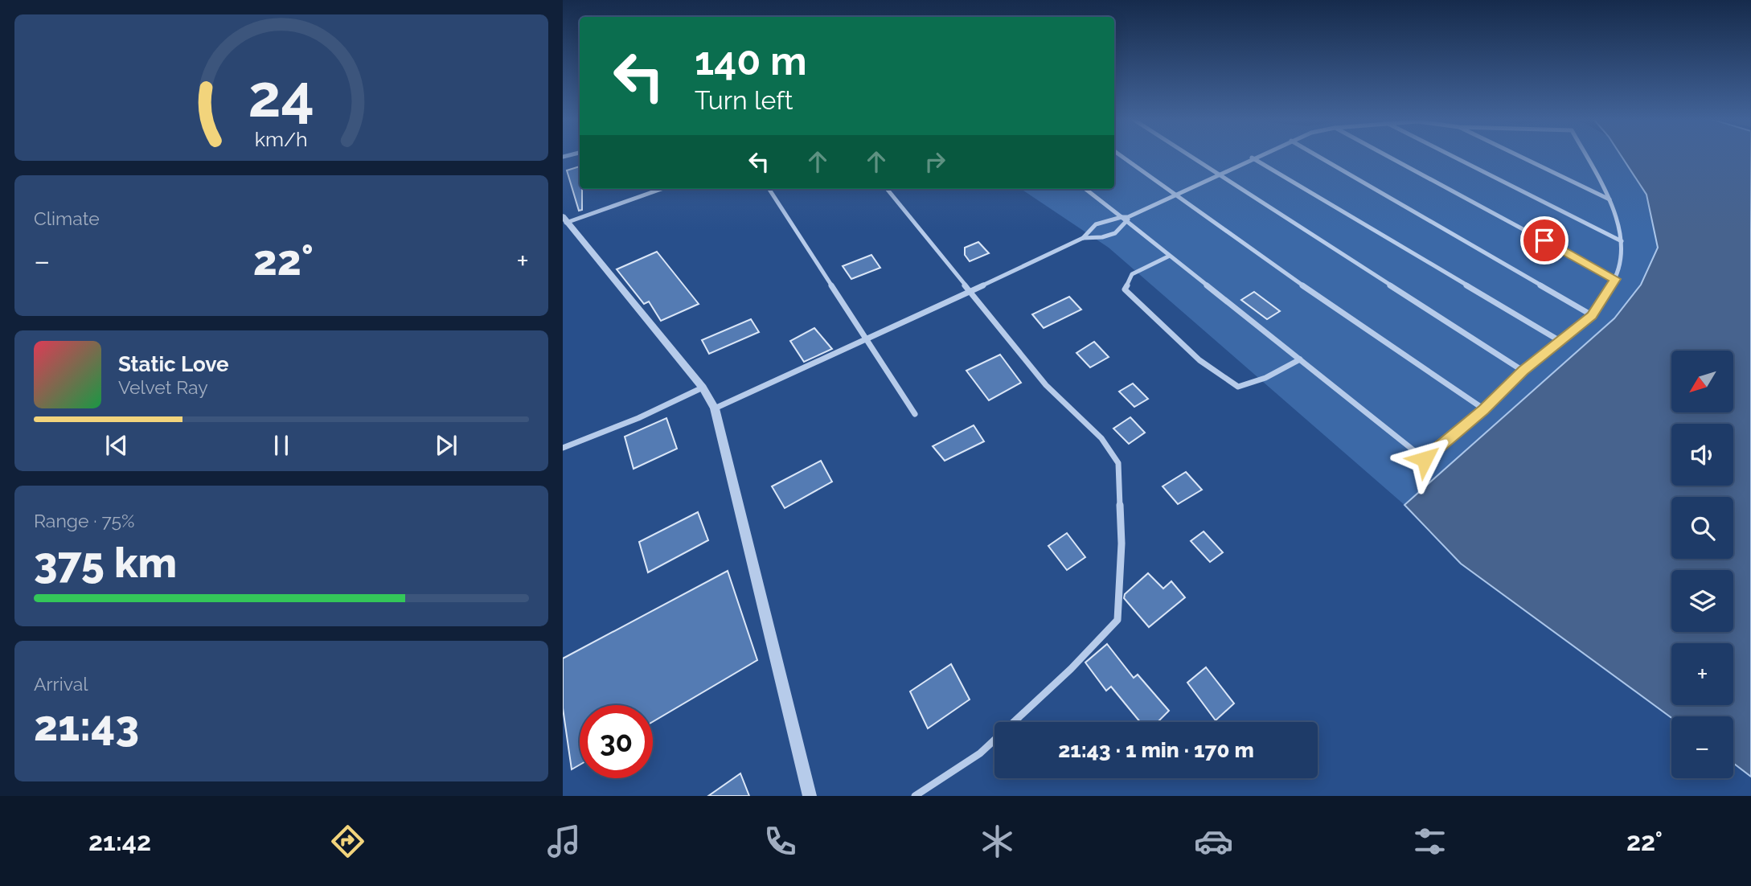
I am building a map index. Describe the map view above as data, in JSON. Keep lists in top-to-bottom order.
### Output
{
  "north": "bottom left",
  "page": {
    "turn": ["140 m", "Turn left"],
    "tile": [
      "Climate",
      ["Range · 75%", "375 km"],
      ["Arrival", "21:43"]
    ],
    "heat": ["−", "22°", "+"],
    "song": ["Static Love", "Velvet Ray"],
    "map_buttons": ["+", "−"],
    "limit": "30",
    "trip": "21:43 · 1 min · 170 m",
    "tabs": ["21:42", "22°"],
    "gauge": ["24", "km/h"]
  }
}
